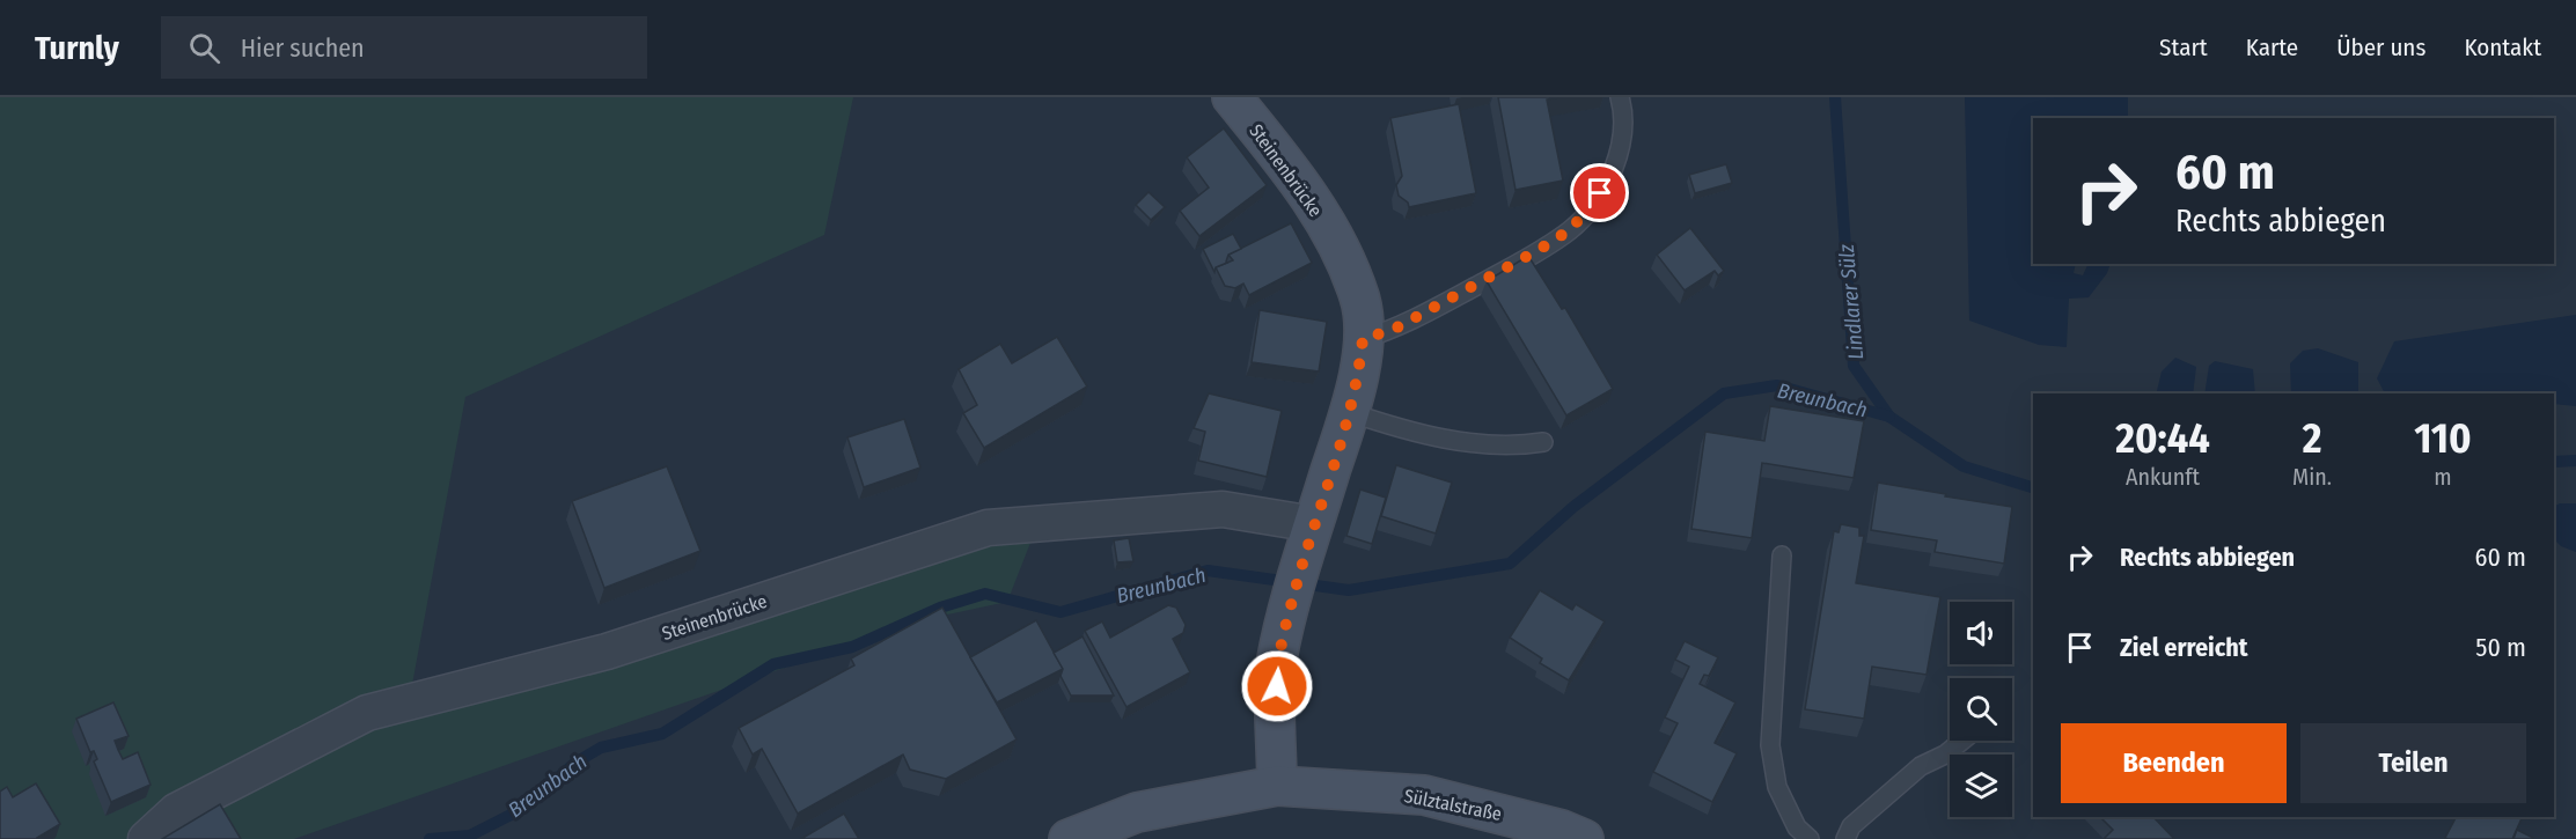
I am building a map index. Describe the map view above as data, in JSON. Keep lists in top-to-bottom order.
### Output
{
  "streets": {
    "main road": ["Steinenbrücke", "Sülztalstraße"]
  },
  "crossings": [
    ["Steinenbrücke", "Sülztalstraße"]
  ],
  "water": ["Lindlarer Sülz", "Breunbach"],
  "page": {
    "header": "Turnly",
    "search": "Hier suchen",
    "nav": [
      "Start",
      "Karte",
      "Über uns",
      "Kontakt"
    ],
    "turn": ["60 m", "Rechts abbiegen"],
    "eta": [
      "20:44",
      "Ankunft",
      "2",
      "Min.",
      "110",
      "m"
    ],
    "list": [
      {
        "name": "Rechts abbiegen",
        "value": "60 m"
      },
      {
        "name": "Ziel erreicht",
        "value": "50 m"
      }
    ],
    "buttons": ["Beenden", "Teilen"]
  }
}
